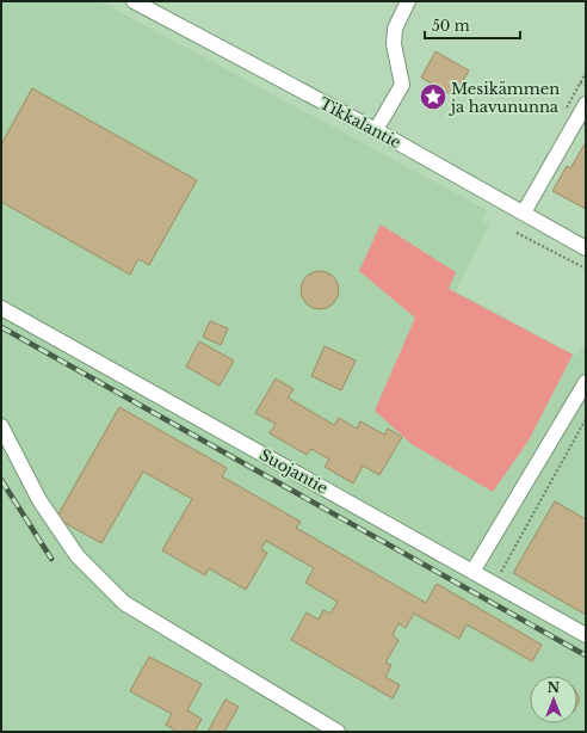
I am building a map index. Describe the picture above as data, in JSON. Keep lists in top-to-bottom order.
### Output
{
  "streets": {
    "street": ["Tikkalantie", "Suojantie"]
  },
  "places": {
    "place": ["Mesikämmen ja havununna"]
  },
  "scale_bar": "50 m",
  "north": "top"
}
